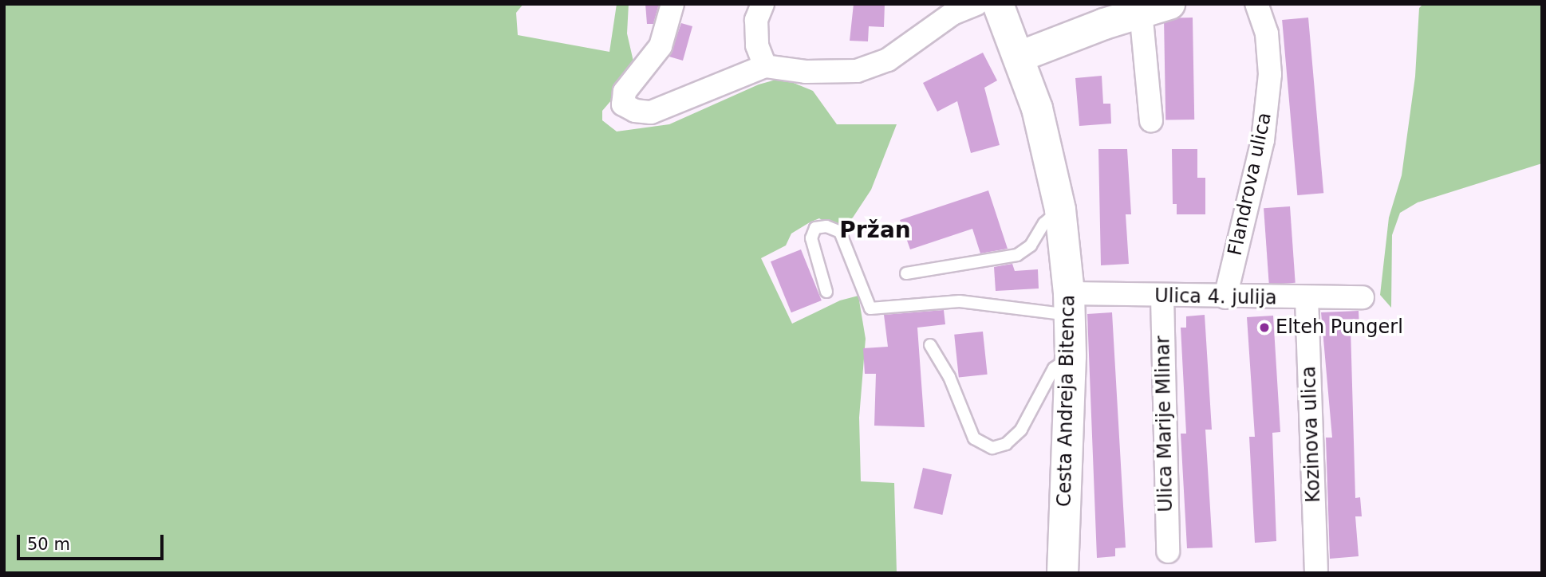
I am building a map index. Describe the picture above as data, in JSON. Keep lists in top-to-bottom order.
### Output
{
  "streets": {
    "street": [
      "Flandrova ulica",
      "Ulica 4. julija",
      "Cesta Andreja Bitenca",
      "Ulica Marije Mlinar",
      "Kozinova ulica"
    ]
  },
  "crossings": [
    ["Flandrova ulica", "Ulica 4. julija"],
    ["Ulica 4. julija", "Cesta Andreja Bitenca"],
    ["Ulica 4. julija", "Ulica Marije Mlinar"],
    ["Ulica 4. julija", "Kozinova ulica"]
  ],
  "districts": ["Pržan"],
  "places": ["Elteh Pungerl"],
  "scale_bar": "50 m"
}
